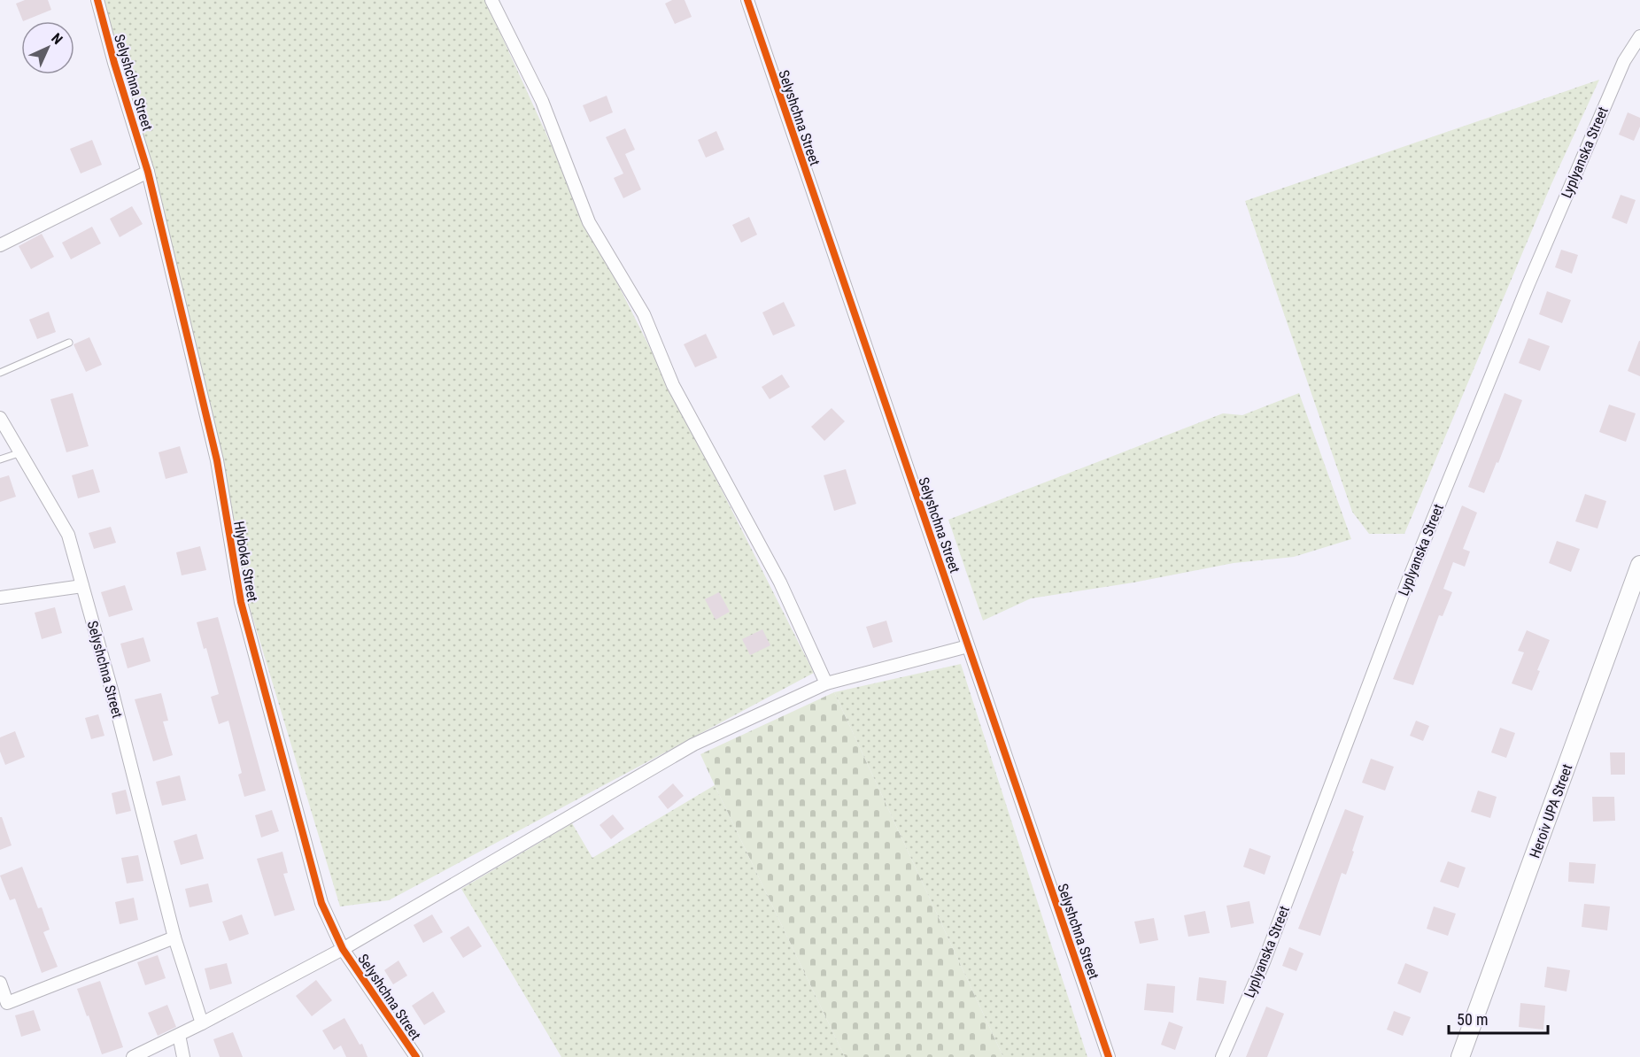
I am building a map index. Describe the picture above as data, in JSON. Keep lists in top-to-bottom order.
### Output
{
  "streets": {
    "street": [
      "Selyshchna Street",
      "Lyplyanska Street",
      "Hlyboka Street",
      "Heroiv UPA Street"
    ]
  },
  "crossings": [
    ["Selyshchna Street", "Hlyboka Street"]
  ],
  "scale_bar": "50 m",
  "north": "top right"
}
